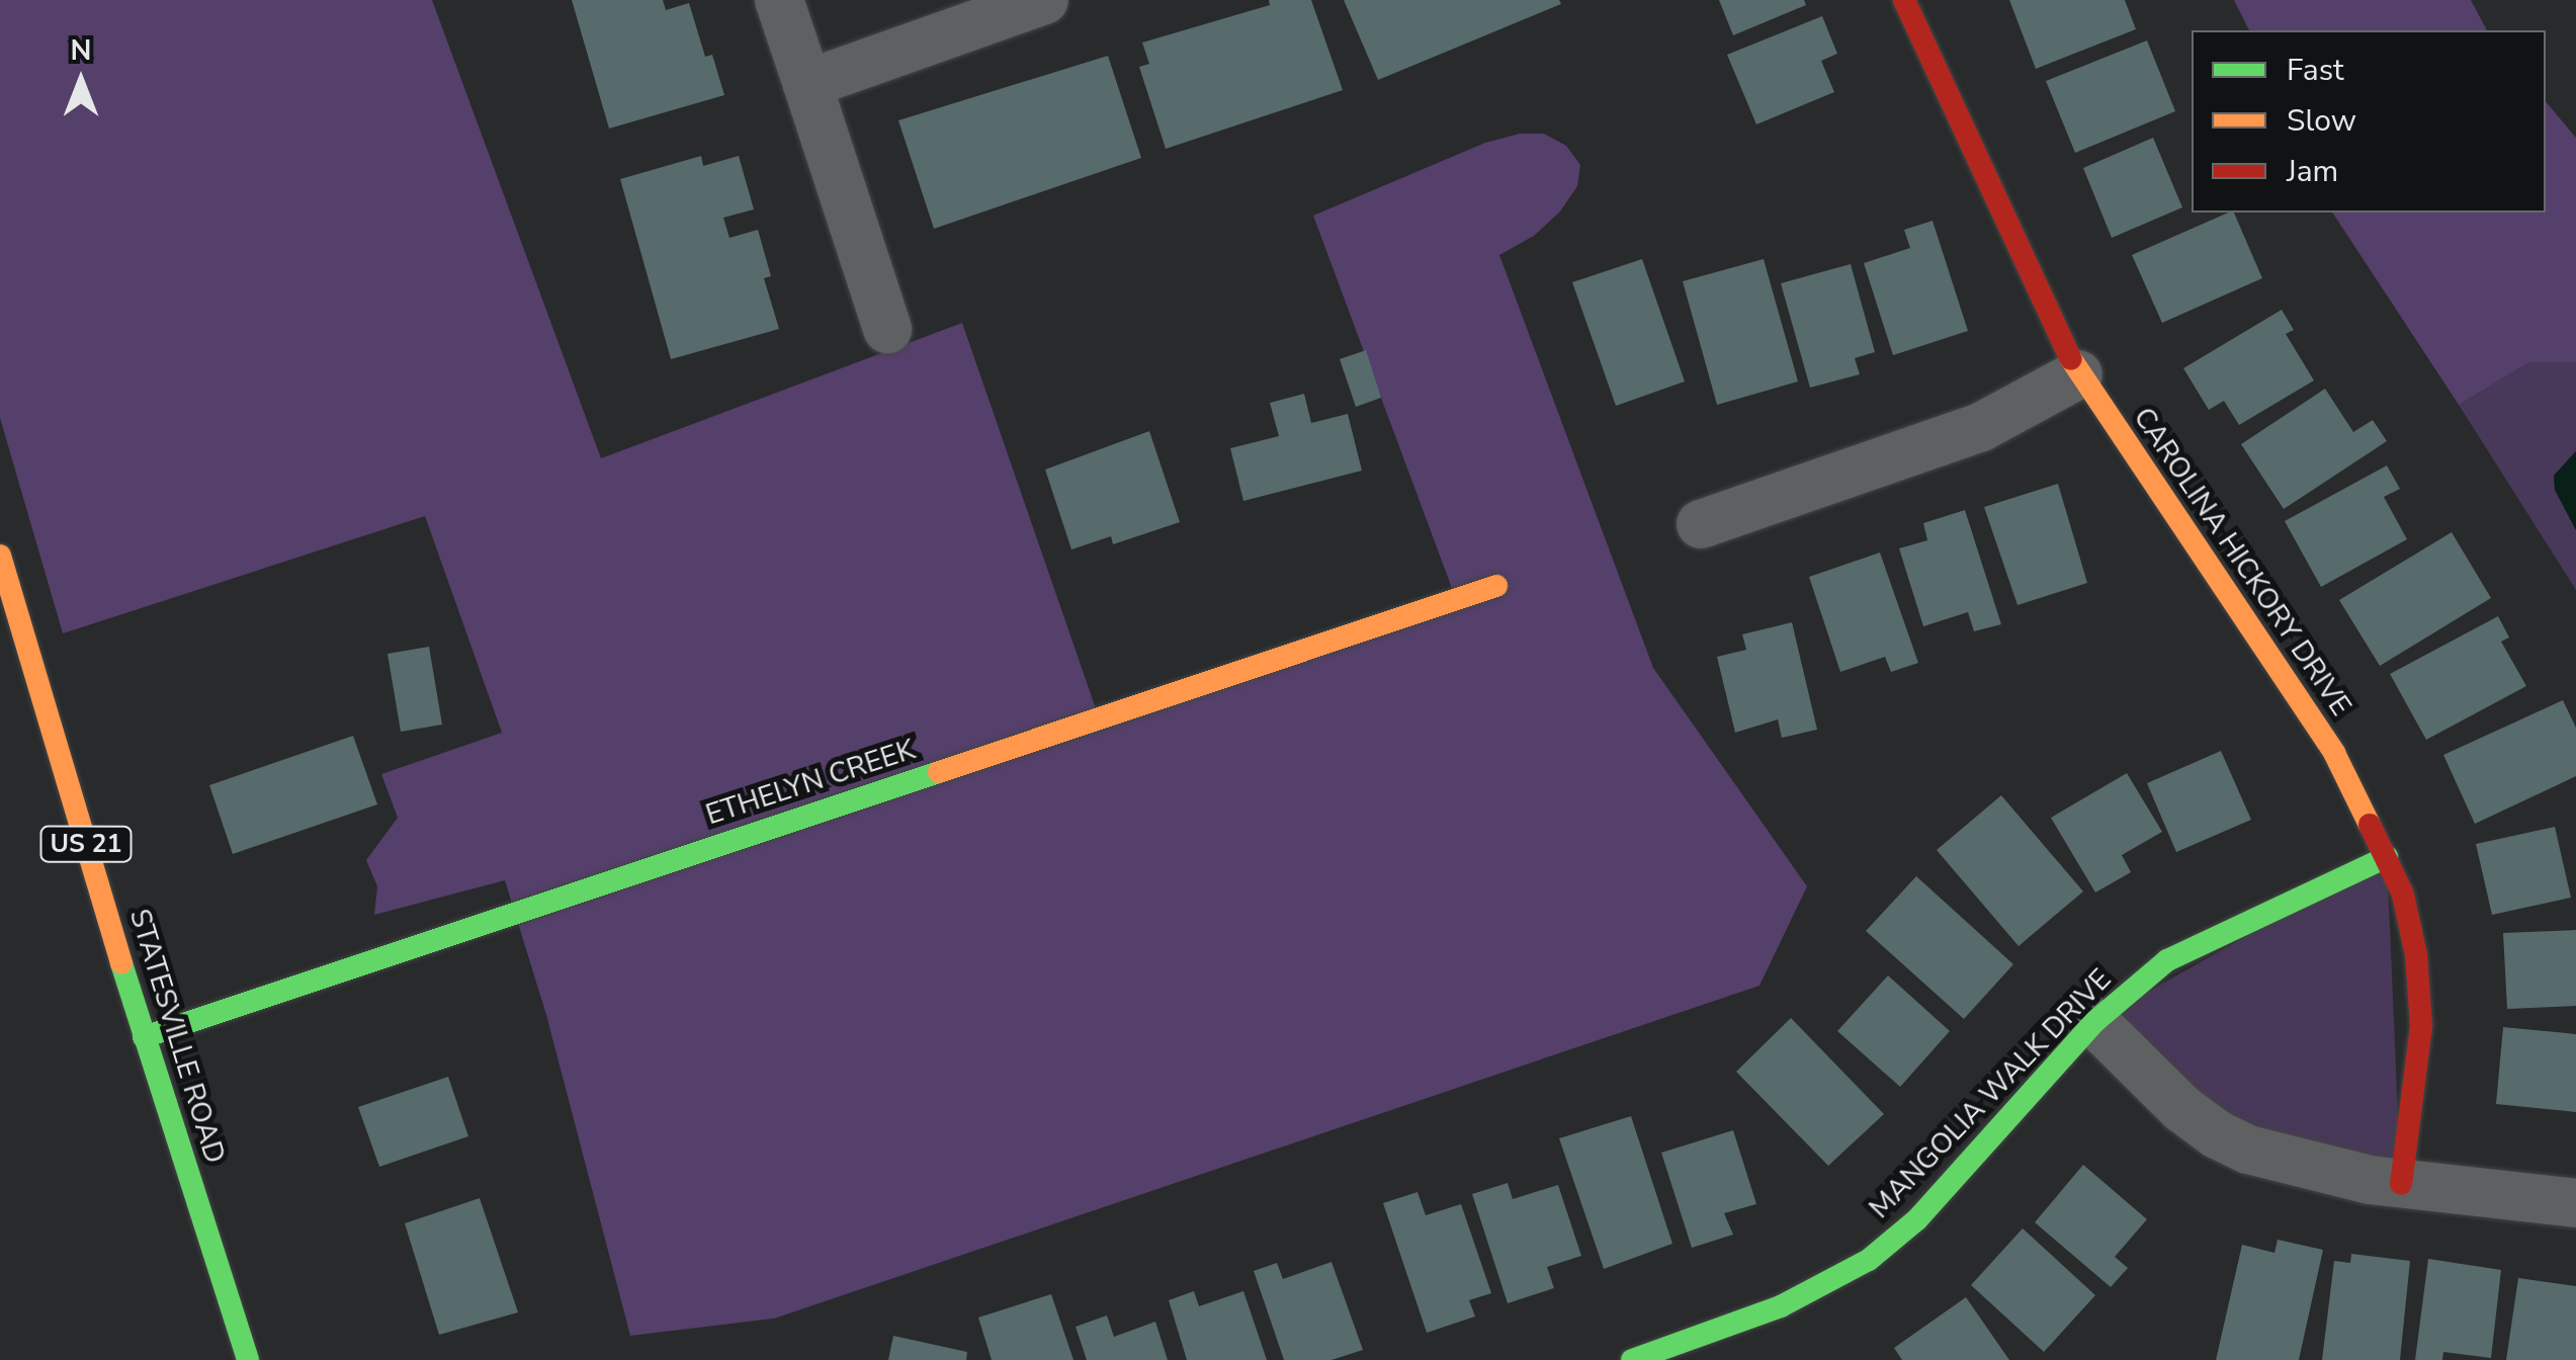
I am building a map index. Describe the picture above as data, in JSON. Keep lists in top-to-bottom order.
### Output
{
  "streets": {
    "street": [
      "CAROLINA HICKORY DRIVE",
      "ETHELYN CREEK",
      "US 21",
      "STATESVILLE ROAD",
      "MANGOLIA WALK DRIVE"
    ]
  },
  "crossings": [
    ["CAROLINA HICKORY DRIVE", "MANGOLIA WALK DRIVE"],
    ["ETHELYN CREEK", "STATESVILLE ROAD"]
  ],
  "legend": ["Fast", "Slow", "Jam"],
  "north": "top"
}
